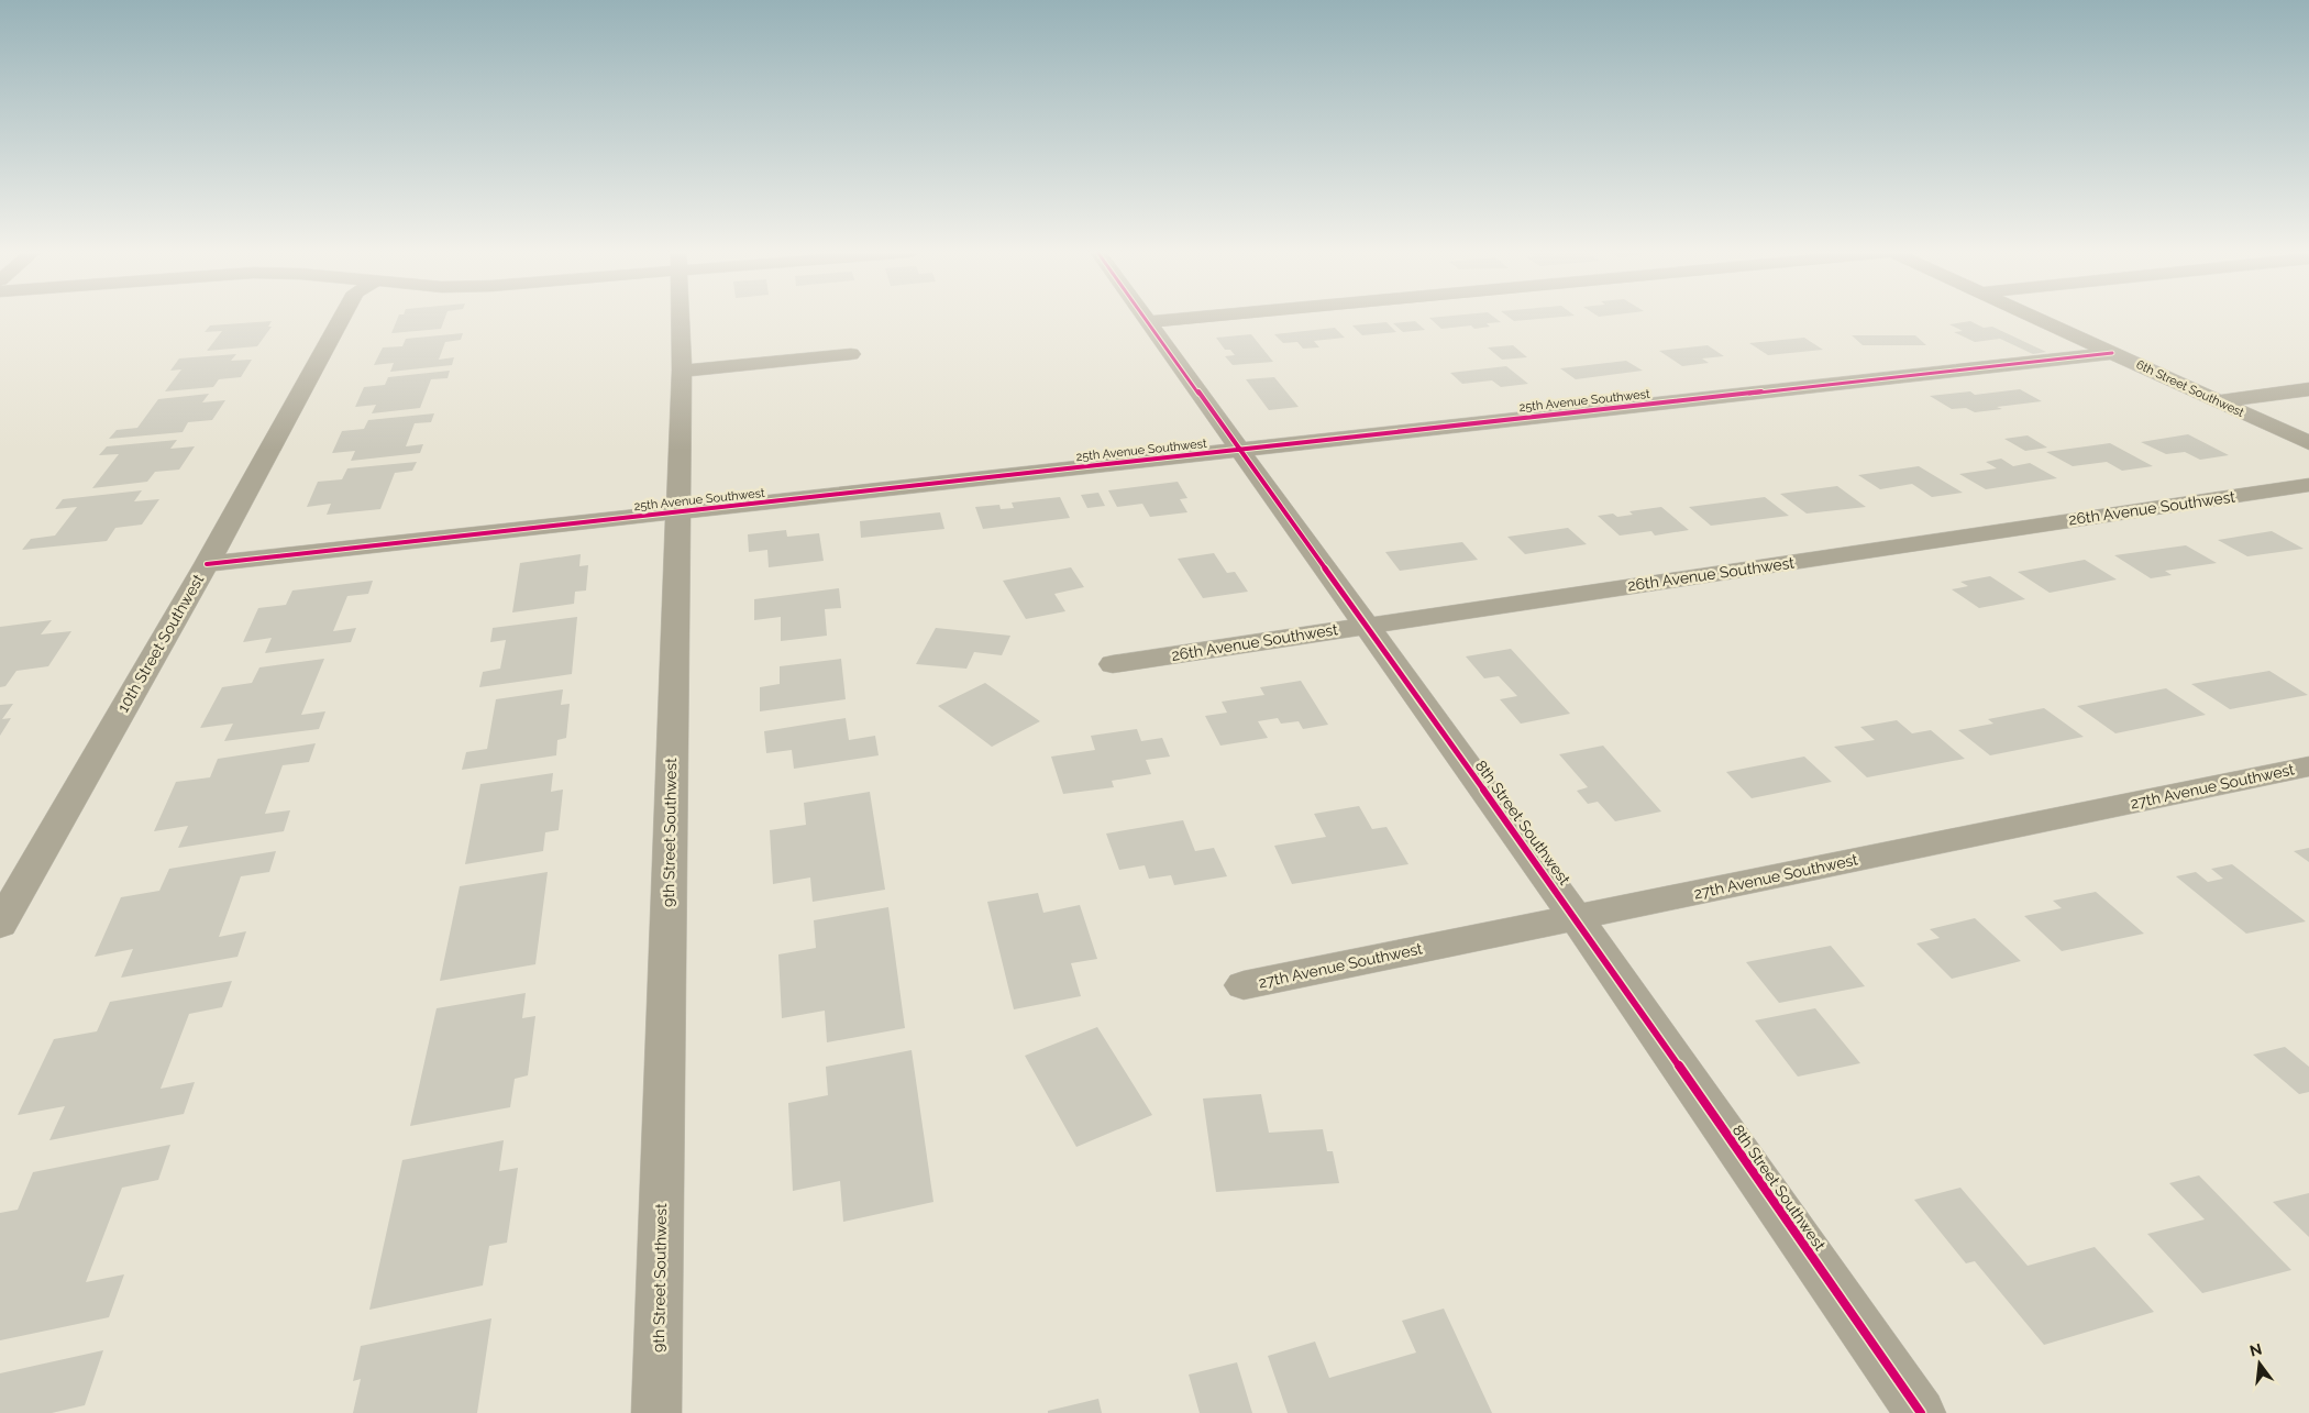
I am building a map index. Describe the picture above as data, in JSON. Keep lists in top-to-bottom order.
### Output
{
  "streets": {
    "street": [
      "6th Street Southwest",
      "25th Avenue Southwest",
      "26th Avenue Southwest",
      "10th Street Southwest",
      "27th Avenue Southwest",
      "8th Street Southwest",
      "9th Street Southwest"
    ]
  },
  "crossings": [
    ["6th Street Southwest", "25th Avenue Southwest"],
    ["25th Avenue Southwest", "10th Street Southwest"],
    ["25th Avenue Southwest", "8th Street Southwest"],
    ["25th Avenue Southwest", "9th Street Southwest"],
    ["26th Avenue Southwest", "8th Street Southwest"],
    ["27th Avenue Southwest", "8th Street Southwest"]
  ],
  "north": "top"
}
